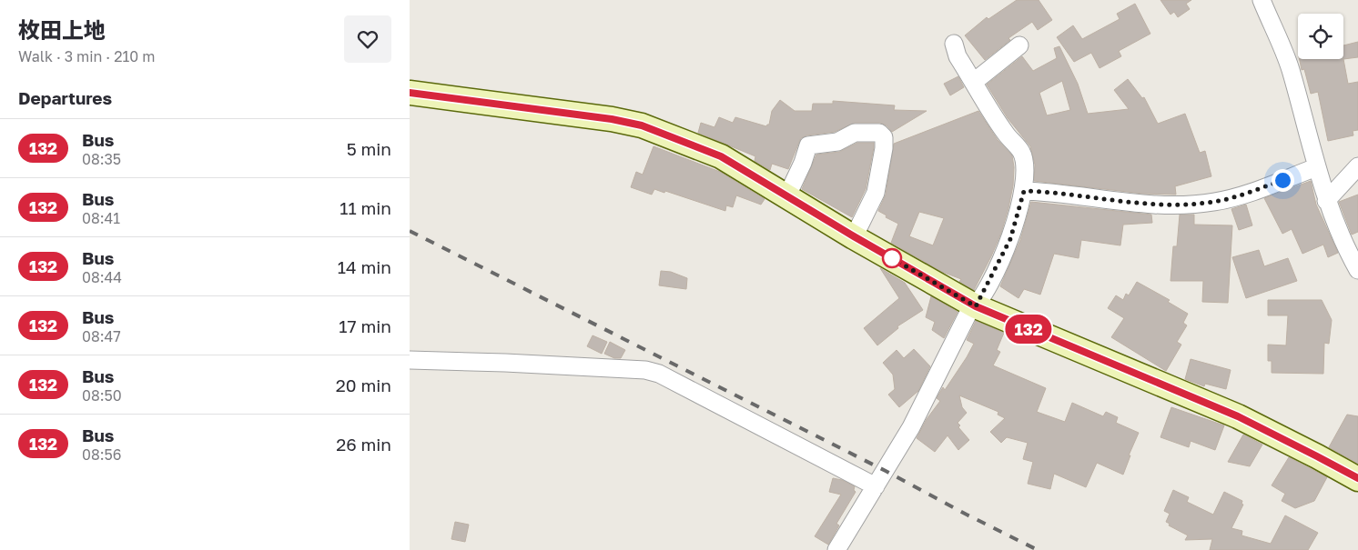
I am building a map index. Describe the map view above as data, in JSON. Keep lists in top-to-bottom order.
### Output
{
  "lines": ["bus line 132"],
  "page": {
    "heading": [
      ["枚田上地", "Walk · 3 min · 210 m"],
      "Departures"
    ],
    "on_map": "132",
    "list": [
      {
        "mark": "132",
        "name": "Bus",
        "note": "08:35",
        "value": "5 min"
      },
      {
        "mark": "132",
        "name": "Bus",
        "note": "08:41",
        "value": "11 min"
      },
      {
        "mark": "132",
        "name": "Bus",
        "note": "08:44",
        "value": "14 min"
      },
      {
        "mark": "132",
        "name": "Bus",
        "note": "08:47",
        "value": "17 min"
      },
      {
        "mark": "132",
        "name": "Bus",
        "note": "08:50",
        "value": "20 min"
      },
      {
        "mark": "132",
        "name": "Bus",
        "note": "08:56",
        "value": "26 min"
      }
    ]
  }
}
